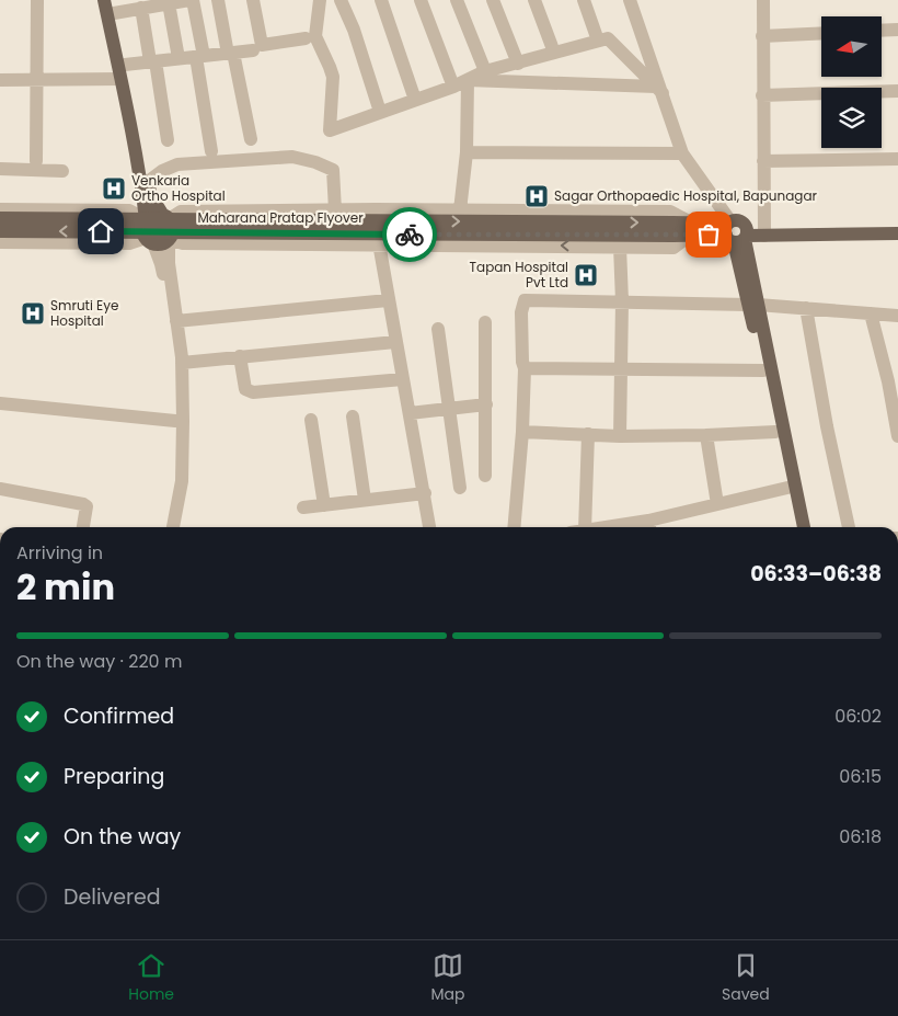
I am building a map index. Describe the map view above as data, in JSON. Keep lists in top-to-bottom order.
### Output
{
  "streets": {
    "main road": ["Maharana Pratap Flyover"]
  },
  "places": {
    "hospital": [
      "Venkaria Ortho Hospital",
      "Sagar Orthopaedic Hospital, Bapunagar",
      "Tapan Hospital Pvt Ltd",
      "Smruti Eye Hospital"
    ]
  },
  "north": "left",
  "page": {
    "heading": ["2 min", "Arriving in", "06:33–06:38"],
    "bar": "On the way · 220 m",
    "list": [
      ["Confirmed", "06:02"],
      ["Preparing", "06:15"],
      ["On the way", "06:18"],
      "Delivered"
    ],
    "tabs": ["Home", "Map", "Saved"]
  }
}
